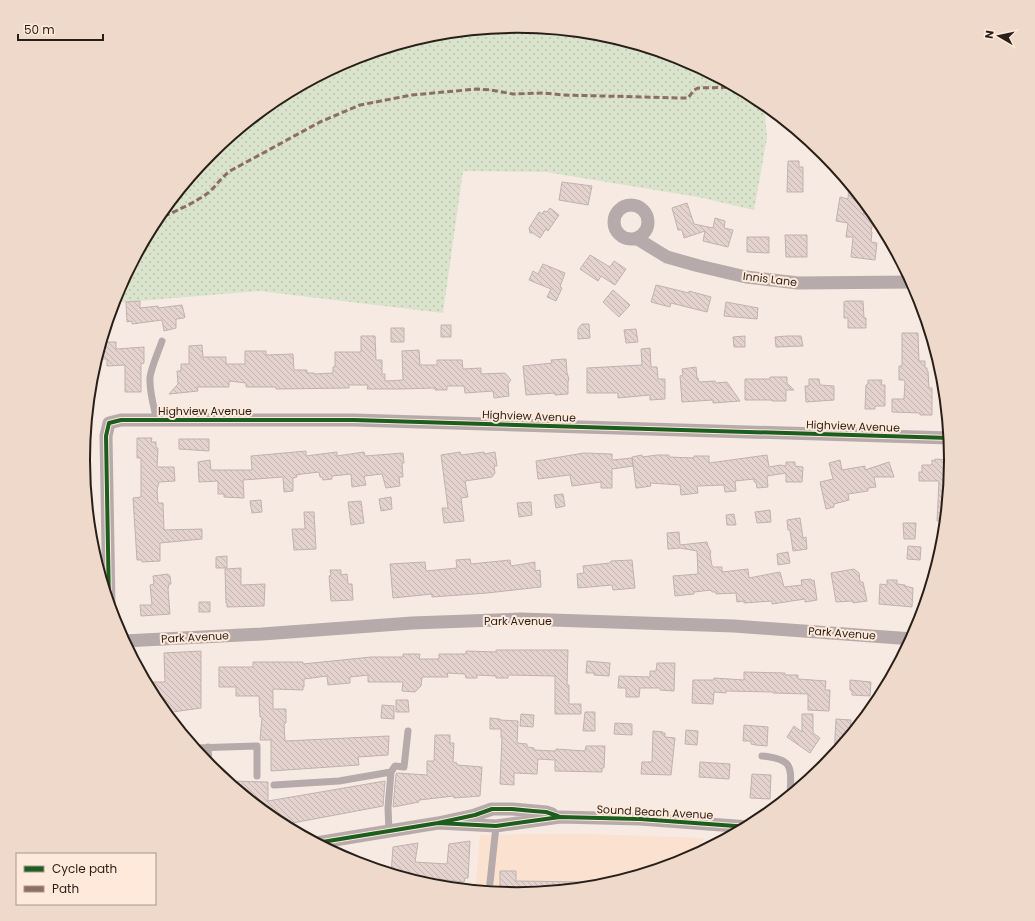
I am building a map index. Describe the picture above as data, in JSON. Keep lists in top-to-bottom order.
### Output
{
  "streets": {
    "street": [
      "Innis Lane",
      "Highview Avenue",
      "Park Avenue",
      "Sound Beach Avenue"
    ]
  },
  "legend": ["Cycle path", "Path"],
  "scale_bar": "50 m",
  "north": "left"
}
